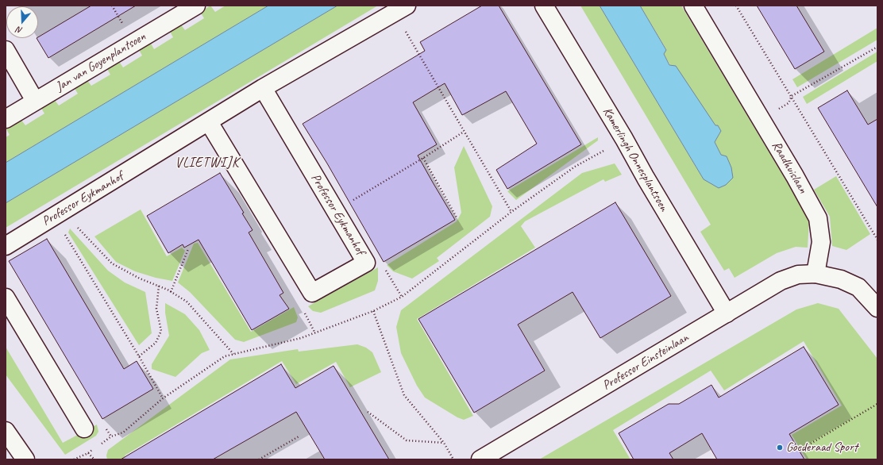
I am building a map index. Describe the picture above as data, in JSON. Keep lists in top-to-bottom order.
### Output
{
  "streets": {
    "street": [
      "Jan van Goyenplantsoen",
      "Kamerlingh Onnesplantsoen",
      "Raadhuislaan",
      "Professor Eykmanhof",
      "Professor Einsteinlaan"
    ]
  },
  "crossings": [
    ["Kamerlingh Onnesplantsoen", "Professor Einsteinlaan"],
    ["Raadhuislaan", "Professor Einsteinlaan"]
  ],
  "districts": ["VLIETWIJK"],
  "places": ["Goederaad Sport"],
  "north": "bottom"
}
